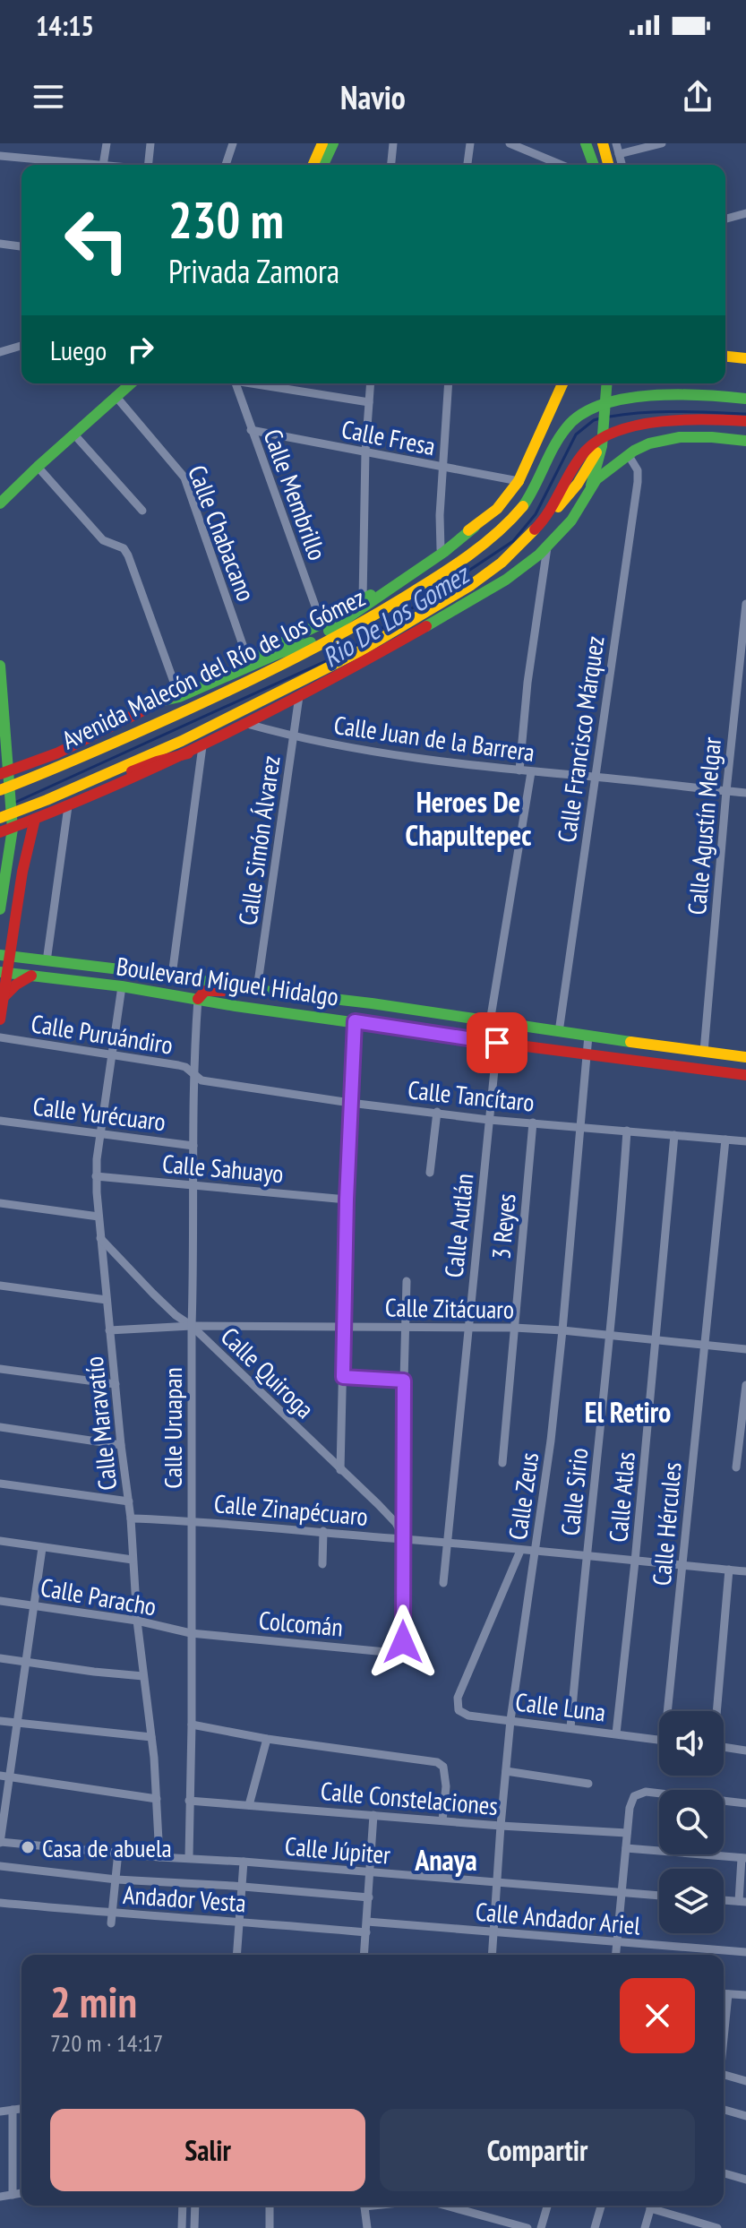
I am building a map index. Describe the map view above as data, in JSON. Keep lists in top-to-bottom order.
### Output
{
  "streets": {
    "main road": ["Avenida Malecón del Río de los Gómez", "Boulevard Miguel Hidalgo"],
    "street": [
      "Calle Fresa",
      "Calle Membrillo",
      "Calle Chabacano",
      "Calle Juan de la Barrera",
      "Calle Francisco Márquez",
      "Calle Agustín Melgar",
      "Calle Simón Álvarez",
      "Calle Puruándiro",
      "Calle Tancítaro",
      "Calle Yurécuaro",
      "Calle Sahuayo",
      "Calle Autlán",
      "3 Reyes",
      "Calle Zitácuaro",
      "Calle Quiroga",
      "Calle Maravatío",
      "Calle Uruapan",
      "Calle Sirio",
      "Calle Zeus",
      "Calle Atlas",
      "Calle Zinapécuaro",
      "Calle Hércules",
      "Calle Paracho",
      "Colcomán",
      "Calle Luna",
      "Calle Constelaciones",
      "Calle Júpiter",
      "Andador Vesta",
      "Calle Andador Ariel"
    ]
  },
  "crossings": [
    ["Calle Fresa", "Calle Membrillo"],
    ["Calle Fresa", "Avenida Malecón del Río de los Gómez"],
    ["Calle Membrillo", "Avenida Malecón del Río de los Gómez"],
    ["Calle Chabacano", "Avenida Malecón del Río de los Gómez"],
    ["Calle Juan de la Barrera", "Calle Francisco Márquez"],
    ["Calle Juan de la Barrera", "Calle Agustín Melgar"],
    ["Calle Juan de la Barrera", "Calle Simón Álvarez"],
    ["Calle Francisco Márquez", "Boulevard Miguel Hidalgo"],
    ["Calle Agustín Melgar", "Boulevard Miguel Hidalgo"],
    ["Calle Simón Álvarez", "Boulevard Miguel Hidalgo"],
    ["Boulevard Miguel Hidalgo", "Calle Autlán"],
    ["Boulevard Miguel Hidalgo", "Calle Maravatío"],
    ["Boulevard Miguel Hidalgo", "Calle Uruapan"],
    ["Boulevard Miguel Hidalgo", "Calle Zeus"],
    ["Calle Puruándiro", "Calle Tancítaro"],
    ["Calle Puruándiro", "Calle Maravatío"],
    ["Calle Puruándiro", "Calle Uruapan"],
    ["Calle Tancítaro", "Calle Autlán"],
    ["Calle Tancítaro", "3 Reyes"],
    ["Calle Tancítaro", "Calle Uruapan"],
    ["Calle Tancítaro", "Calle Sirio"],
    ["Calle Tancítaro", "Calle Zeus"],
    ["Calle Tancítaro", "Calle Atlas"],
    ["Calle Tancítaro", "Calle Hércules"],
    ["Calle Yurécuaro", "Calle Maravatío"],
    ["Calle Yurécuaro", "Calle Uruapan"],
    ["Calle Sahuayo", "Calle Maravatío"],
    ["Calle Sahuayo", "Calle Uruapan"],
    ["Calle Autlán", "Calle Zitácuaro"],
    ["Calle Autlán", "Calle Zinapécuaro"],
    ["3 Reyes", "Calle Zitácuaro"],
    ["Calle Zitácuaro", "Calle Quiroga"],
    ["Calle Zitácuaro", "Calle Maravatío"],
    ["Calle Zitácuaro", "Calle Uruapan"],
    ["Calle Zitácuaro", "Calle Sirio"],
    ["Calle Zitácuaro", "Calle Zeus"],
    ["Calle Zitácuaro", "Calle Atlas"],
    ["Calle Zitácuaro", "Calle Hércules"],
    ["Calle Quiroga", "Calle Maravatío"],
    ["Calle Quiroga", "Calle Uruapan"],
    ["Calle Quiroga", "Calle Zinapécuaro"],
    ["Calle Quiroga", "Colcomán"],
    ["Calle Maravatío", "Calle Zinapécuaro"],
    ["Calle Maravatío", "Calle Paracho"],
    ["Calle Maravatío", "Calle Júpiter"],
    ["Calle Uruapan", "Calle Zinapécuaro"],
    ["Calle Uruapan", "Calle Paracho"],
    ["Calle Uruapan", "Colcomán"],
    ["Calle Uruapan", "Calle Constelaciones"],
    ["Calle Uruapan", "Calle Júpiter"],
    ["Calle Sirio", "Calle Zinapécuaro"],
    ["Calle Sirio", "Calle Luna"],
    ["Calle Zeus", "Calle Zinapécuaro"],
    ["Calle Zeus", "Calle Luna"],
    ["Calle Zeus", "Calle Constelaciones"],
    ["Calle Zeus", "Calle Júpiter"],
    ["Calle Zeus", "Calle Andador Ariel"],
    ["Calle Atlas", "Calle Zinapécuaro"],
    ["Calle Atlas", "Calle Luna"],
    ["Calle Zinapécuaro", "Calle Hércules"],
    ["Calle Zinapécuaro", "Colcomán"],
    ["Calle Zinapécuaro", "Calle Luna"],
    ["Calle Paracho", "Colcomán"]
  ],
  "districts": ["Heroes De Chapultepec", "El Retiro", "Anaya"],
  "water": ["Rio De Los Gomez"],
  "places": ["Casa de abuela"],
  "page": {
    "status": "14:15",
    "header": "Navio",
    "turn": ["230 m", "Privada Zamora"],
    "then": "Luego",
    "heading": ["2 min", "720 m · 14:17"],
    "buttons": ["Salir", "Compartir"]
  }
}
